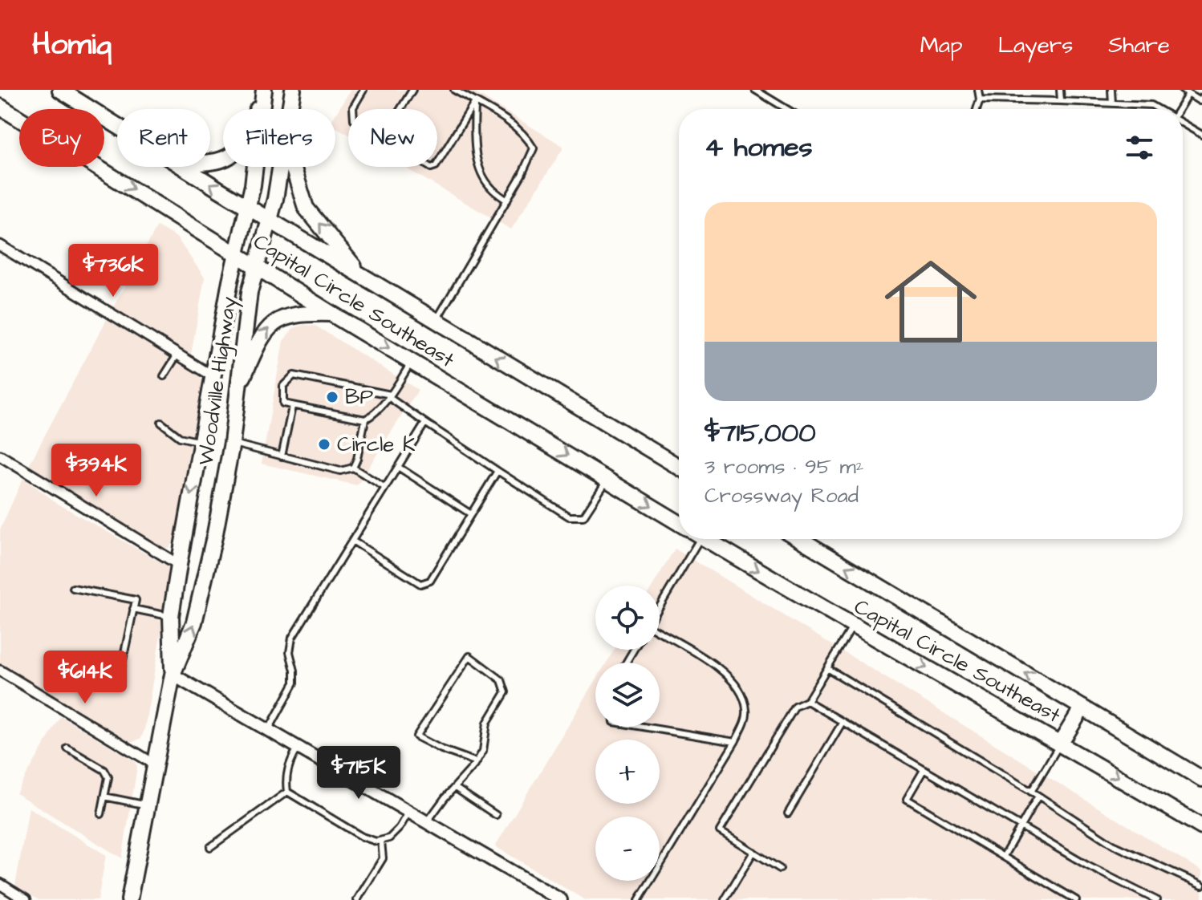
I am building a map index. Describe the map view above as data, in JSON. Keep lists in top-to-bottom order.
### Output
{
  "streets": {
    "main road": ["Capital Circle Southeast", "Woodville Highway"]
  },
  "crossings": [
    ["Capital Circle Southeast", "Woodville Highway"]
  ],
  "places": ["BP", "Circle K"],
  "page": {
    "header": "Homiq",
    "nav": ["Map", "Layers", "Share"],
    "chip": [
      "Buy",
      "Rent",
      "Filters",
      "New"
    ],
    "heading": "4 homes",
    "list": [
      {
        "name": "$715,000",
        "note": "3 rooms · 95 m² · Crossway Road"
      }
    ],
    "price": [
      "$736K",
      "$394K",
      "$614K",
      "$715K"
    ],
    "map_buttons": ["+", "−"]
  }
}
